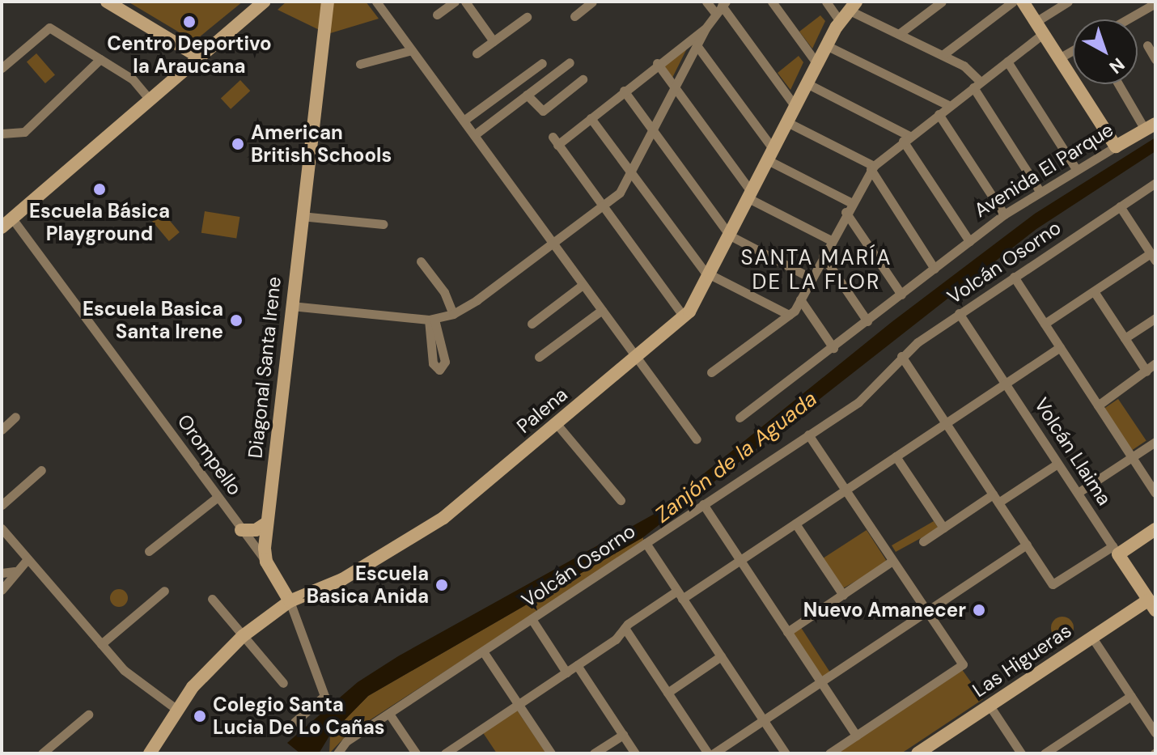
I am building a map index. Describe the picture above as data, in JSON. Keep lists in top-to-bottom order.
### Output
{
  "streets": {
    "street": [
      "Avenida El Parque",
      "Volcán Osorno",
      "Diagonal Santa Irene",
      "Palena",
      "Volcán Llaima",
      "Orompello",
      "Las Higueras"
    ]
  },
  "crossings": [
    ["Volcán Osorno", "Volcán Llaima"],
    ["Diagonal Santa Irene", "Orompello"],
    ["Palena", "Orompello"],
    ["Volcán Llaima", "Las Higueras"]
  ],
  "districts": ["SANTA MARÍA DE LA FLOR"],
  "water": ["Zanjón de la Aguada"],
  "places": [
    "Centro Deportivo la Araucana",
    "American British Schools",
    "Escuela Básica Playground",
    "Escuela Basica Santa Irene",
    "Escuela Basica Anida",
    "Nuevo Amanecer",
    "Colegio Santa Lucia De Lo Cañas"
  ],
  "north": "bottom right"
}
